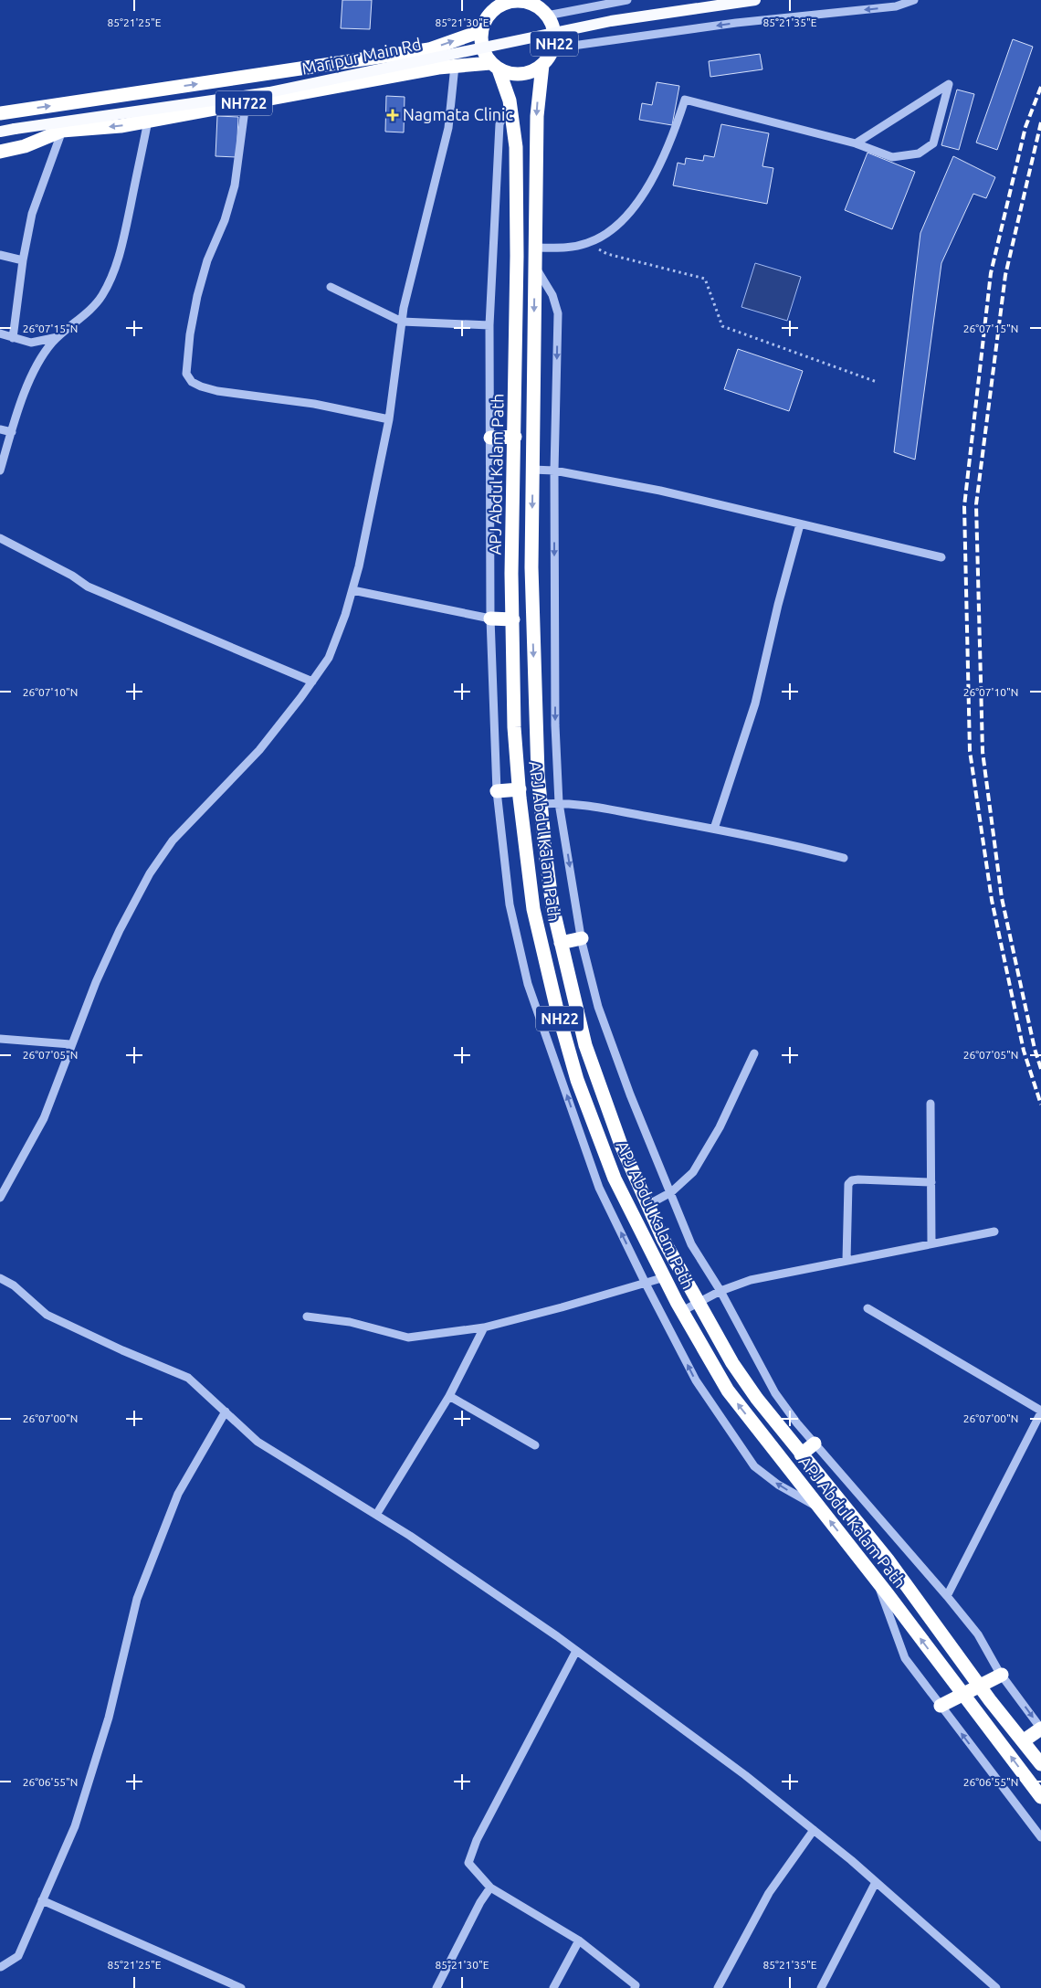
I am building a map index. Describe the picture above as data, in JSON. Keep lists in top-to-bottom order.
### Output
{
  "streets": {
    "highway": ["NH22", "NH722", "APJ Abdul Kalam Path"],
    "main road": ["Maripur Main Rd"]
  },
  "crossings": [
    ["NH22", "NH722"],
    ["NH22", "APJ Abdul Kalam Path"],
    ["NH722", "APJ Abdul Kalam Path"]
  ],
  "places": {
    "health": ["Nagmata Clinic"]
  },
  "coordinates": [
    "85°21'25\"E",
    "85°21'30\"E",
    "85°21'35\"E",
    "26°07'15\"N",
    "26°07'10\"N",
    "26°07'05\"N",
    "26°07'00\"N",
    "26°06'55\"N"
  ]
}
